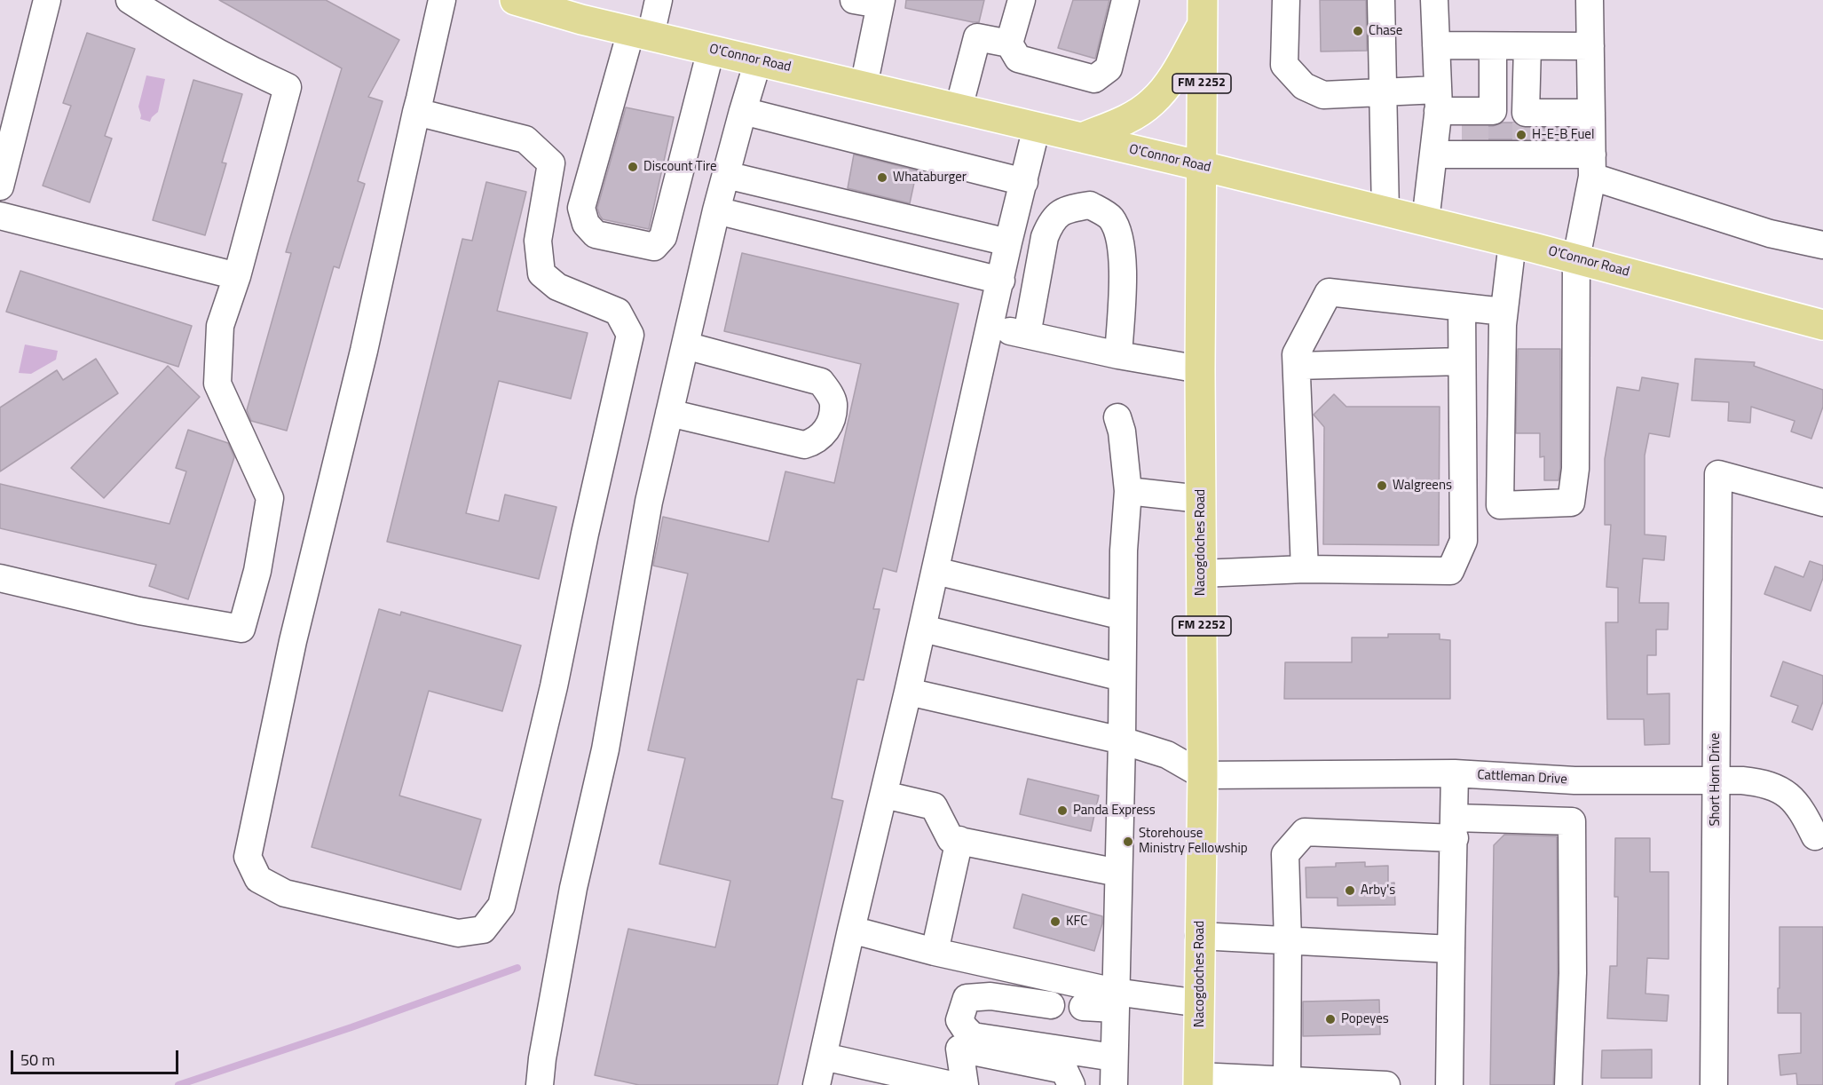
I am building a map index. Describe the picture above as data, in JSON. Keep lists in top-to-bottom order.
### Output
{
  "streets": {
    "main road": ["O'Connor Road", "FM 2252", "Nacogdoches Road"],
    "street": ["Cattleman Drive", "Short Horn Drive"]
  },
  "crossings": [
    ["O'Connor Road", "Nacogdoches Road"],
    ["Nacogdoches Road", "Cattleman Drive"],
    ["Cattleman Drive", "Short Horn Drive"]
  ],
  "places": [
    "Chase",
    "H-E-B Fuel",
    "Discount Tire",
    "Whataburger",
    "Walgreens",
    "Panda Express",
    "Storehouse Ministry Fellowship",
    "Arby's",
    "KFC",
    "Popeyes"
  ],
  "scale_bar": "50 m"
}
